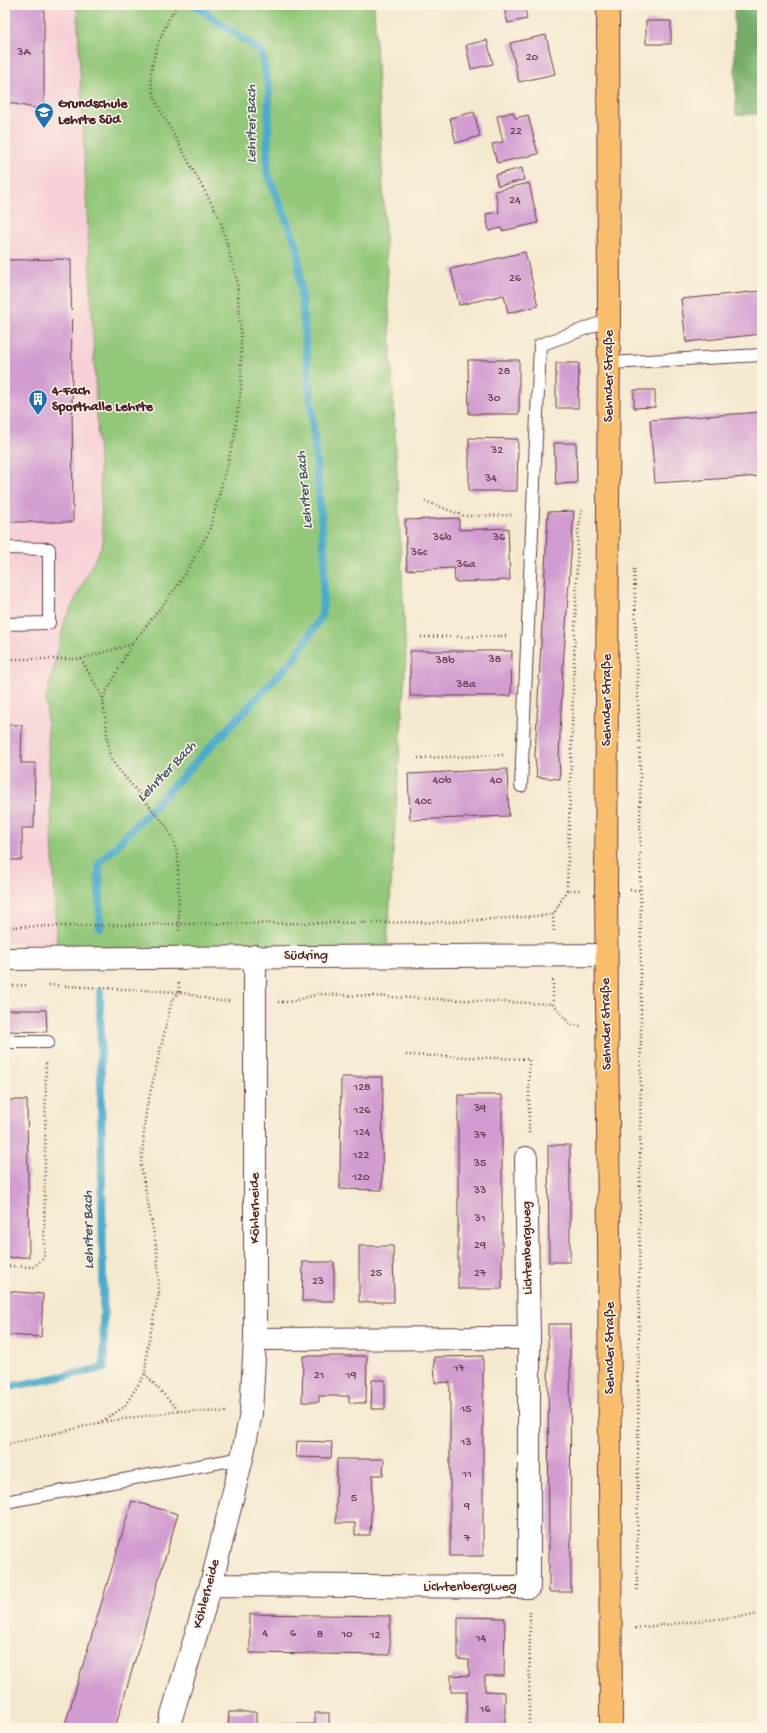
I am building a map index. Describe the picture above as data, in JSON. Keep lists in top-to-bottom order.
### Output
{
  "streets": {
    "main road": ["Sehnder Straße"],
    "street": ["Südring", "Köhlerheide", "Lichtenbergweg"]
  },
  "crossings": [
    ["Sehnder Straße", "Südring"],
    ["Südring", "Köhlerheide"],
    ["Köhlerheide", "Lichtenbergweg"]
  ],
  "water": ["Lehrter Bach"],
  "places": {
    "school or university": ["Grundschule Lehrte Süd"],
    "building": ["4-Fach Sporthalle Lehrte"]
  },
  "house_numbers": [
    "3A",
    "20",
    "22",
    "24",
    "26",
    "28",
    "30",
    "32",
    "34",
    "36b",
    "36",
    "36c",
    "36a",
    "38",
    "38b",
    "38a",
    "40b",
    "40",
    "40c",
    "128",
    "39",
    "126",
    "124",
    "37",
    "122",
    "35",
    "120",
    "33",
    "31",
    "29",
    "25",
    "27",
    "23",
    "17",
    "21",
    "19",
    "15",
    "13",
    "11",
    "5",
    "9",
    "7",
    "4",
    "6",
    "8",
    "10",
    "12",
    "14",
    "16"
  ]
}
